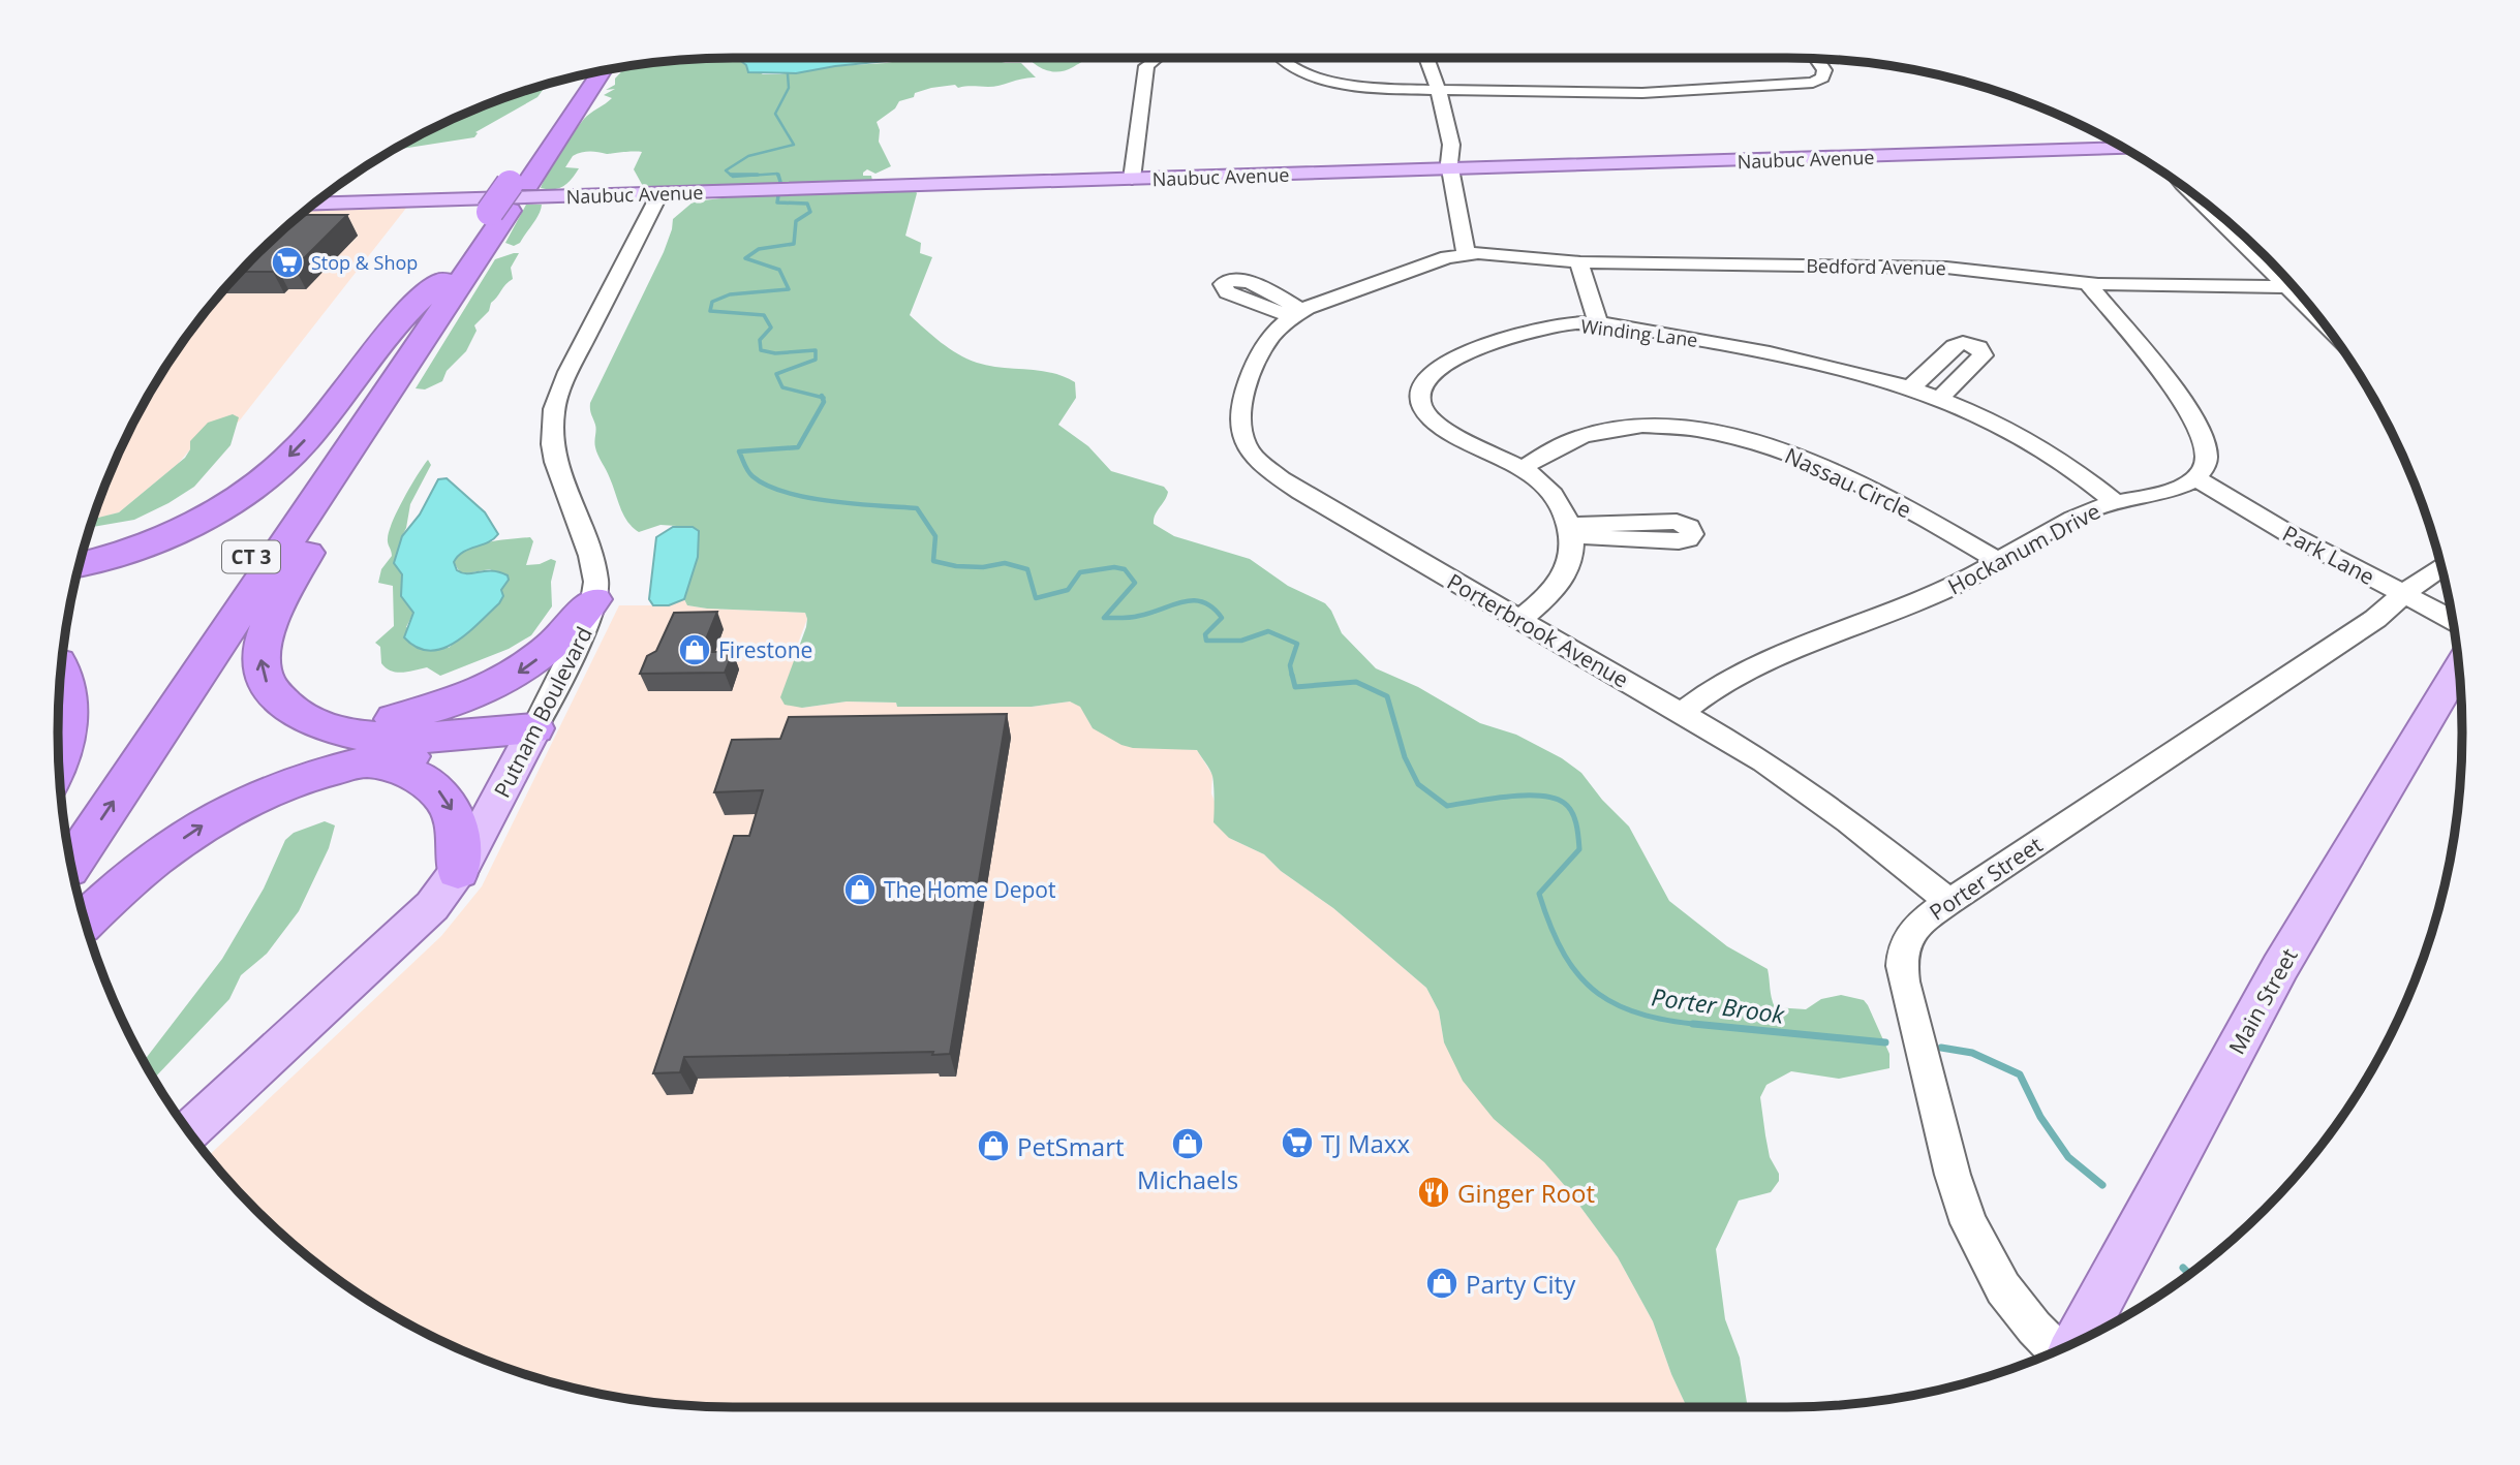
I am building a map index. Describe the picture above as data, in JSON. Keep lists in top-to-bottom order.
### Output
{
  "streets": {
    "highway": ["CT 3"],
    "main road": ["Naubuc Avenue", "Putnam Boulevard", "Main Street"],
    "street": [
      "Bedford Avenue",
      "Winding Lane",
      "Nassau Circle",
      "Hockanum Drive",
      "Park Lane",
      "Porterbrook Avenue",
      "Porter Street"
    ]
  },
  "crossings": [
    ["Naubuc Avenue", "Putnam Boulevard"],
    ["Bedford Avenue", "Porterbrook Avenue"],
    ["Winding Lane", "Nassau Circle"],
    ["Winding Lane", "Hockanum Drive"],
    ["Winding Lane", "Porterbrook Avenue"],
    ["Nassau Circle", "Hockanum Drive"],
    ["Hockanum Drive", "Park Lane"],
    ["Hockanum Drive", "Porterbrook Avenue"],
    ["Park Lane", "Porter Street"],
    ["Porterbrook Avenue", "Porter Street"]
  ],
  "water": ["Porter Brook"],
  "places": {
    "supermarket": ["Stop & Shop", "TJ Maxx"],
    "shop": [
      "Firestone",
      "The Home Depot",
      "Michaels",
      "PetSmart",
      "Party City"
    ],
    "restaurant": ["Ginger Root"]
  }
}
